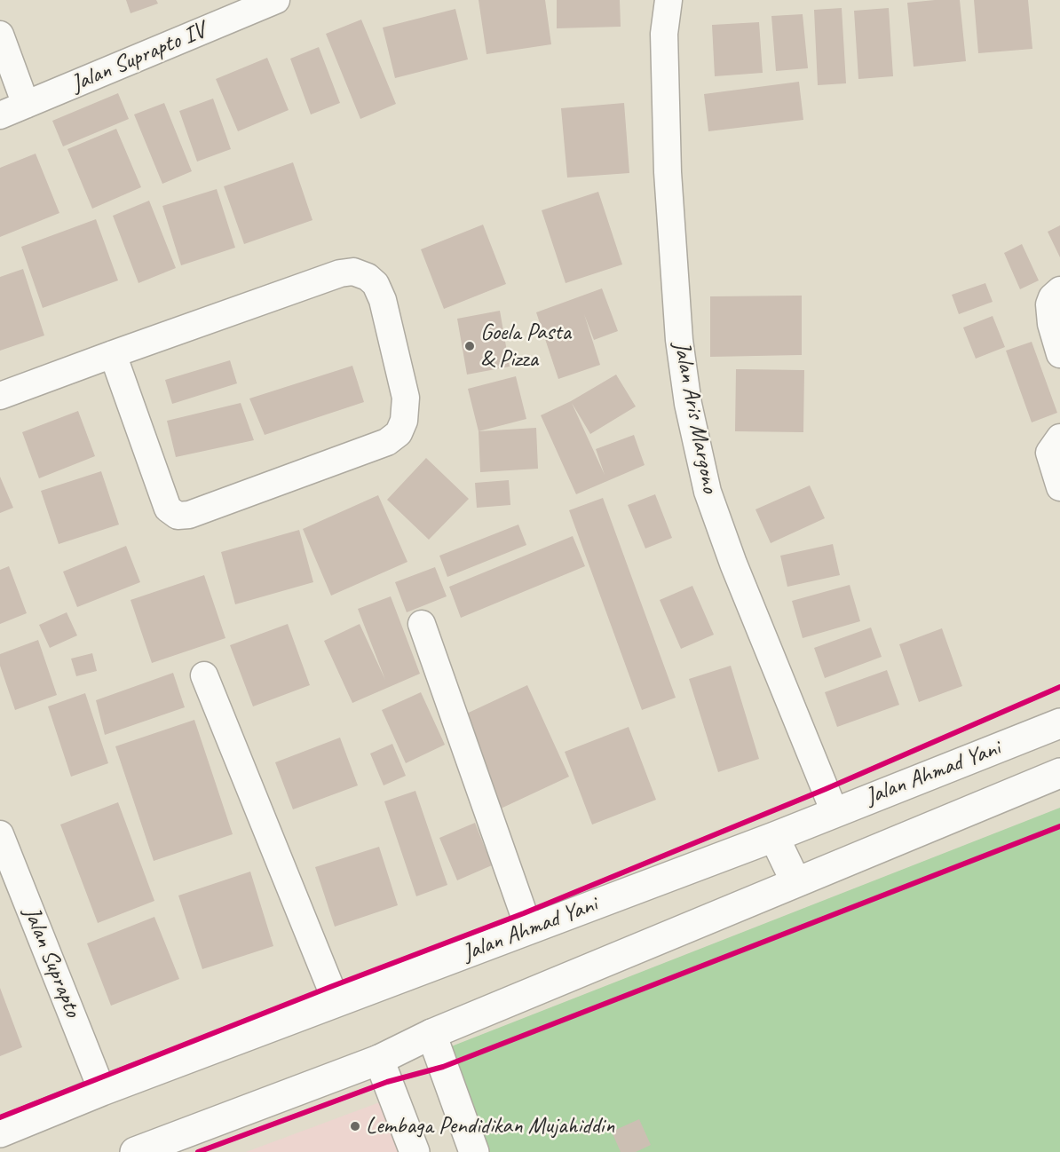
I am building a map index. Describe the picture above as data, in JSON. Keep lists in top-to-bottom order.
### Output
{
  "streets": {
    "main road": ["Jalan Ahmad Yani"],
    "street": ["Jalan Suprapto IV", "Jalan Aris Margono", "Jalan Suprapto"]
  },
  "crossings": [
    ["Jalan Aris Margono", "Jalan Ahmad Yani"],
    ["Jalan Ahmad Yani", "Jalan Suprapto"]
  ],
  "places": ["Goela Pasta & Pizza", "Lembaga Pendidikan Mujahiddin"]
}
